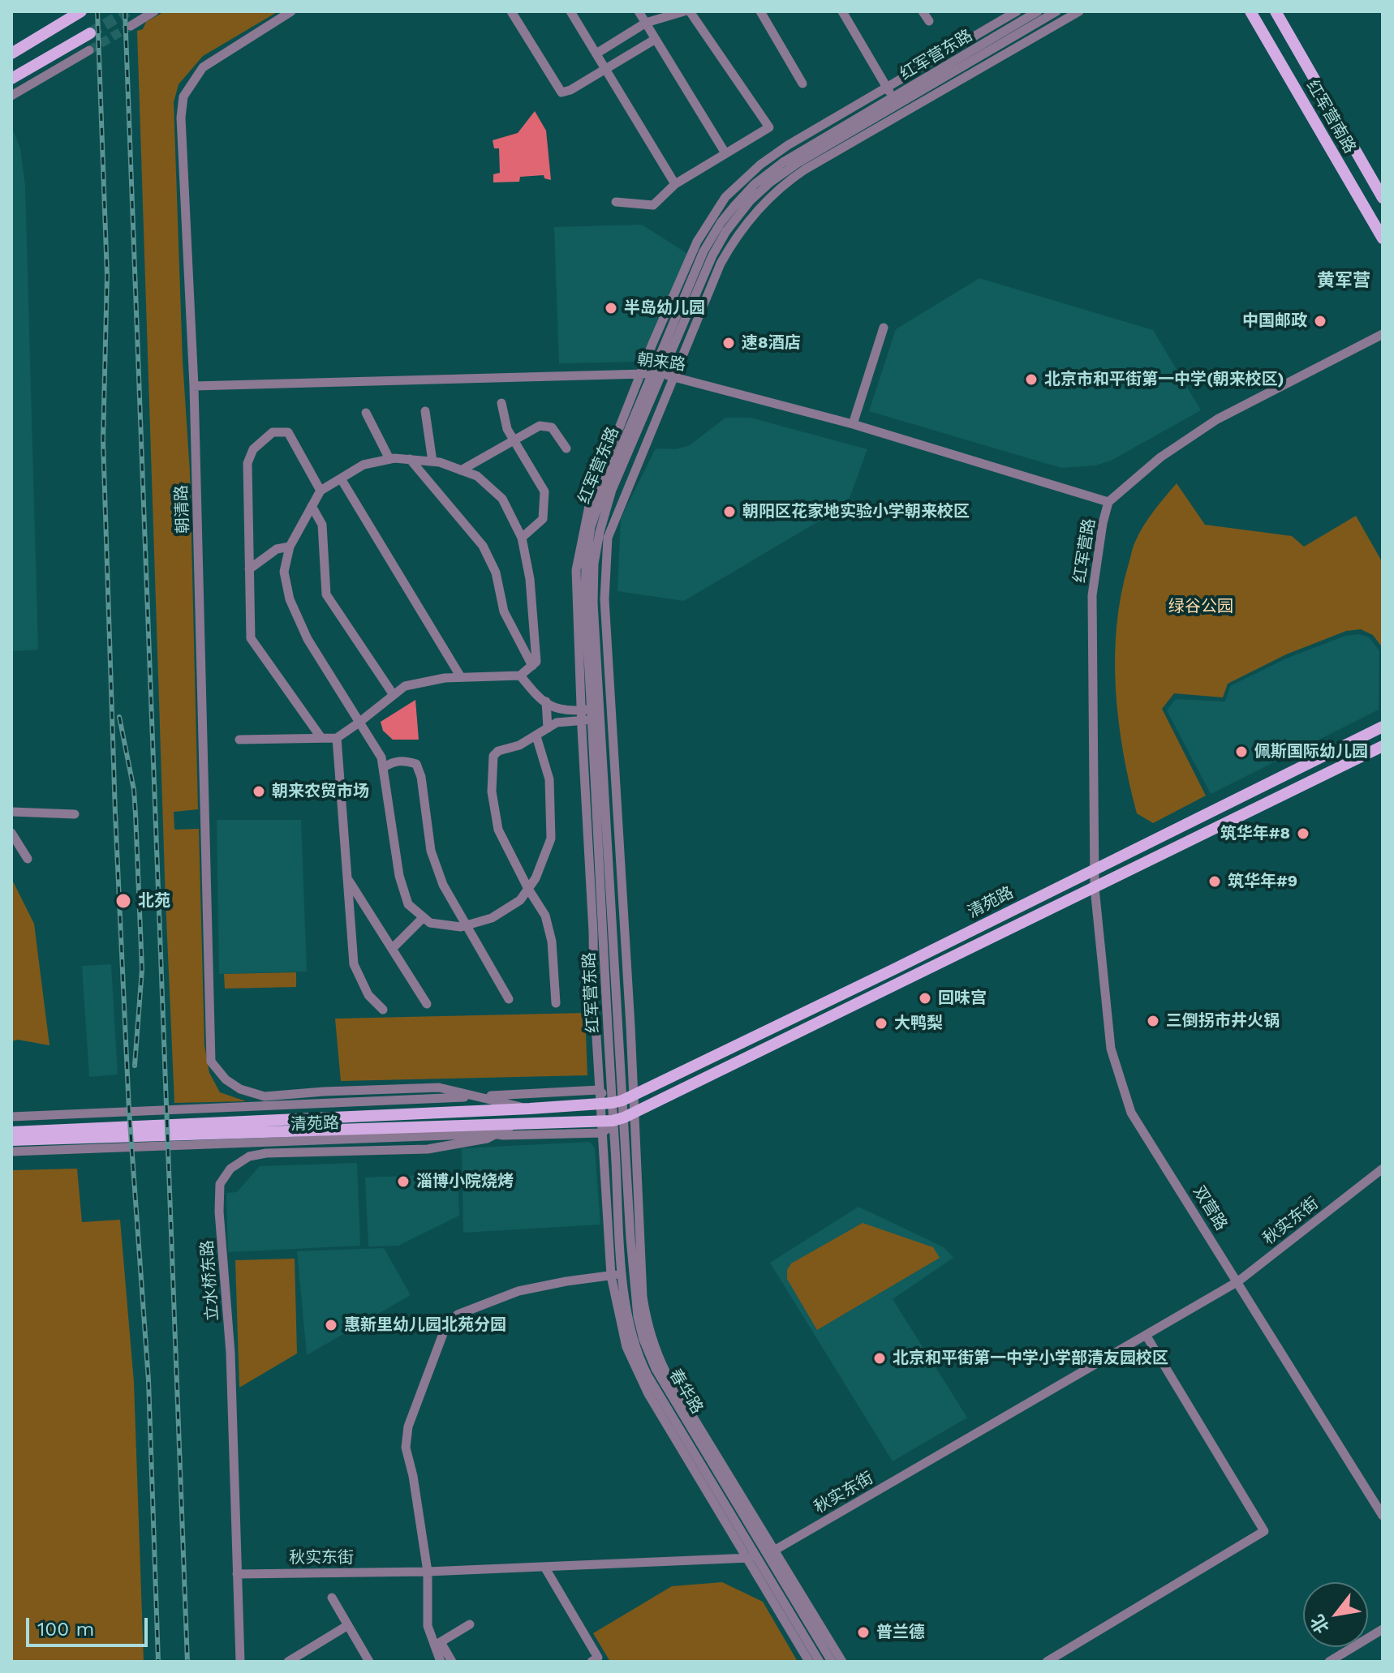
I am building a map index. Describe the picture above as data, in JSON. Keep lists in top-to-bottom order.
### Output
{
  "streets": {
    "main road": ["红军营南路", "清苑路"],
    "street": [
      "红军营东路",
      "朝来路",
      "朝清路",
      "红军营路",
      "双营路",
      "秋实东街",
      "立水桥东路",
      "春华路"
    ]
  },
  "crossings": [
    ["红军营东路", "朝来路"],
    ["红军营东路", "清苑路"],
    ["红军营东路", "春华路"],
    ["朝来路", "朝清路"],
    ["朝来路", "红军营路"],
    ["朝清路", "清苑路"],
    ["红军营路", "清苑路"],
    ["红军营路", "双营路"],
    ["清苑路", "双营路"],
    ["清苑路", "立水桥东路"],
    ["清苑路", "春华路"],
    ["双营路", "秋实东街"],
    ["秋实东街", "立水桥东路"],
    ["秋实东街", "春华路"]
  ],
  "districts": ["黄军营"],
  "parks": ["绿谷公园"],
  "places": [
    "半岛幼儿园",
    "中国邮政",
    "速8酒店",
    "北京市和平街第一中学(朝来校区)",
    "朝阳区花家地实验小学朝来校区",
    "佩斯国际幼儿园",
    "朝来农贸市场",
    "筑华年#8",
    "筑华年#9",
    "北苑",
    "回味宫",
    "三倒拐市井火锅",
    "大鸭梨",
    "淄博小院烧烤",
    "惠新里幼儿园北苑分园",
    "北京和平街第一中学小学部清友园校区",
    "普兰德"
  ],
  "scale_bar": "100 m",
  "north": "bottom left"
}
